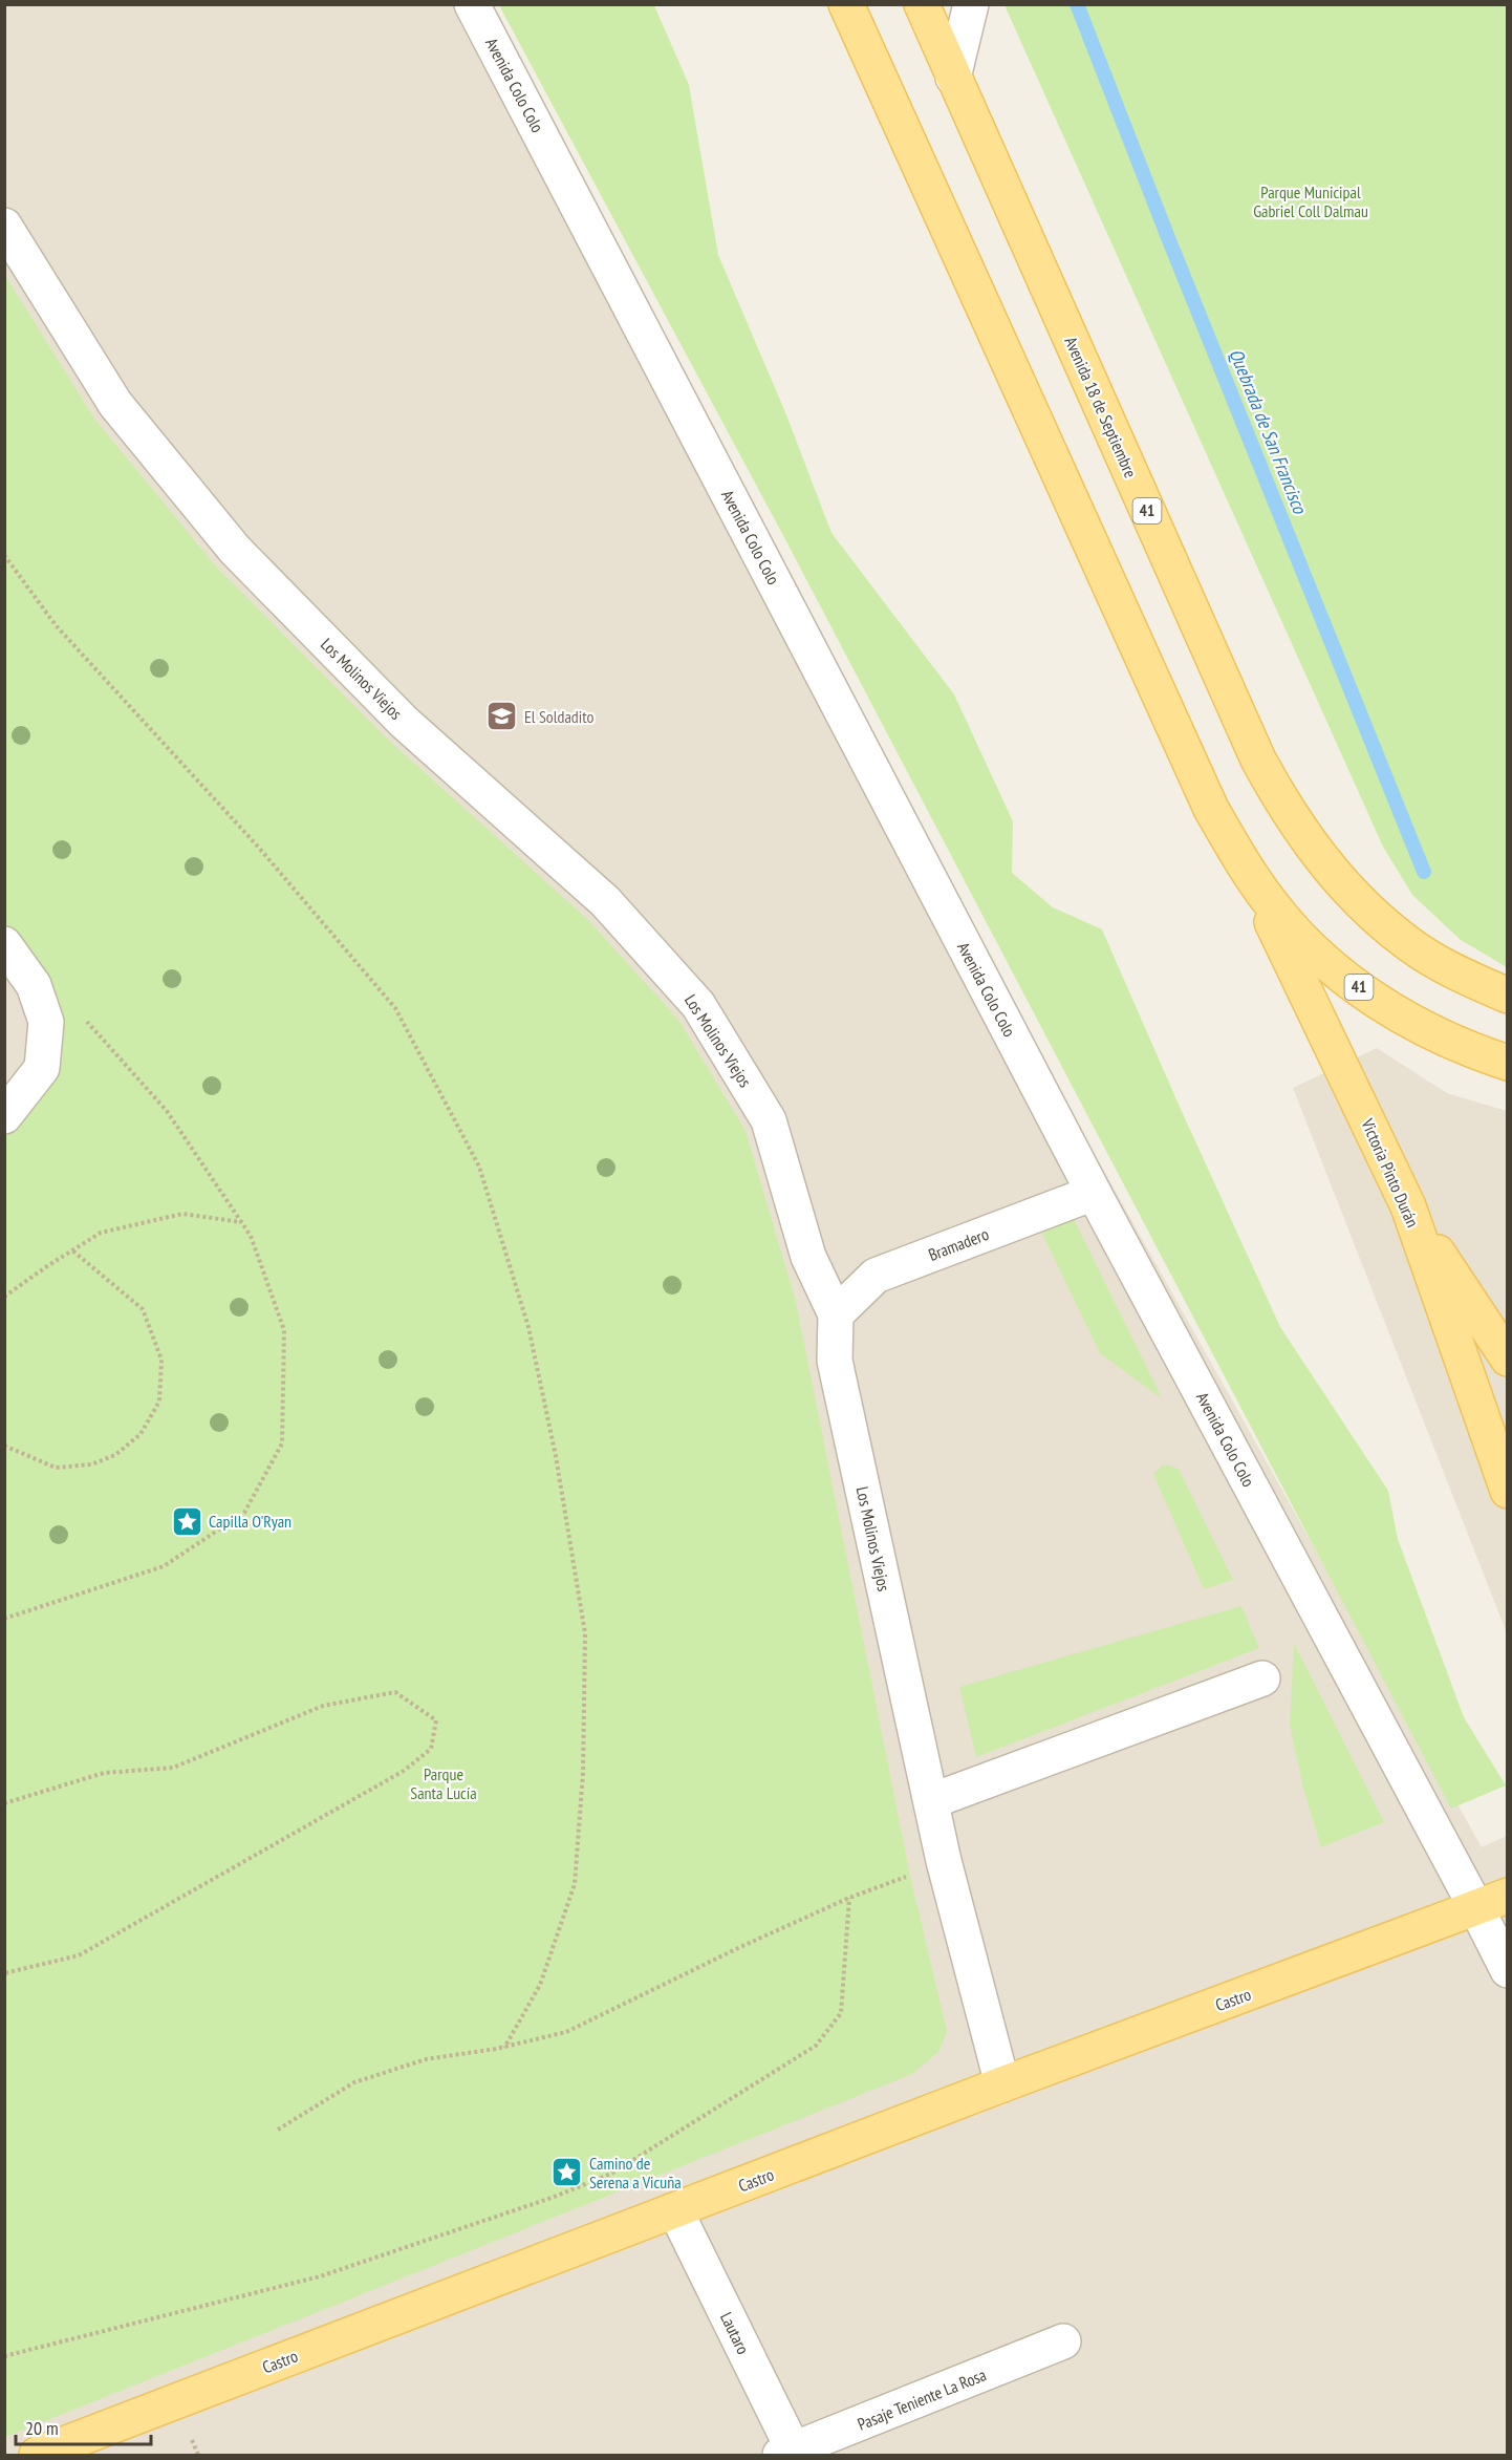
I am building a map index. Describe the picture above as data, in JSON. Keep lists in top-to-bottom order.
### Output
{
  "streets": {
    "main road": [
      "Avenida 18 de Septiembre",
      "41",
      "Victoria Pinto Durán",
      "Castro"
    ],
    "street": [
      "Avenida Colo Colo",
      "Los Molinos Viejos",
      "Bramadero",
      "Lautaro",
      "Pasaje Teniente La Rosa"
    ]
  },
  "crossings": [
    ["Avenida Colo Colo", "Bramadero"],
    ["Avenida Colo Colo", "Castro"],
    ["41", "Victoria Pinto Durán"],
    ["Los Molinos Viejos", "Bramadero"],
    ["Los Molinos Viejos", "Castro"],
    ["Castro", "Lautaro"],
    ["Lautaro", "Pasaje Teniente La Rosa"]
  ],
  "water": ["Quebrada de San Francisco"],
  "parks": ["Parque Municipal Gabriel Coll Dalmau", "Parque Santa Lucía"],
  "places": {
    "school or university": ["El Soldadito"],
    "place": ["Capilla O'Ryan", "Camino de Serena a Vicuña"]
  },
  "scale_bar": "20 m"
}
